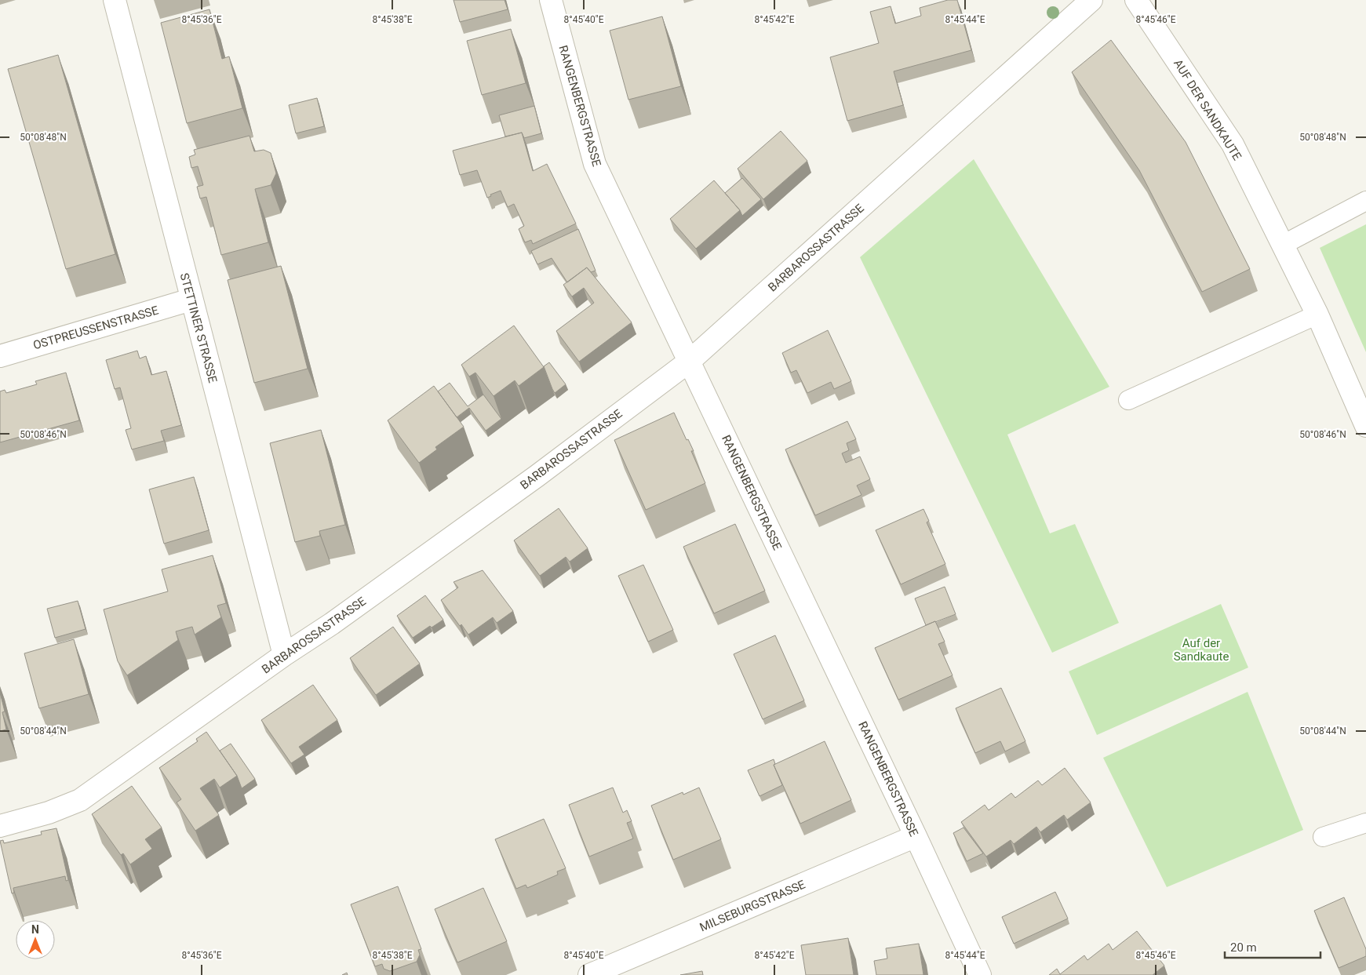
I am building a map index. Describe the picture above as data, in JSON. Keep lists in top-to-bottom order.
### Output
{
  "streets": {
    "street": [
      "RANGENBERGSTRASSE",
      "AUF DER SANDKAUTE",
      "BARBAROSSASTRASSE",
      "OSTPREUSSENSTRASSE",
      "STETTINER STRASSE",
      "MILSEBURGSTRASSE"
    ]
  },
  "crossings": [
    ["RANGENBERGSTRASSE", "BARBAROSSASTRASSE"],
    ["RANGENBERGSTRASSE", "MILSEBURGSTRASSE"],
    ["BARBAROSSASTRASSE", "STETTINER STRASSE"],
    ["OSTPREUSSENSTRASSE", "STETTINER STRASSE"]
  ],
  "parks": ["Auf der Sandkaute"],
  "scale_bar": "20 m",
  "north": "top",
  "coordinates": [
    "8°45'36\"E",
    "8°45'38\"E",
    "8°45'40\"E",
    "8°45'42\"E",
    "8°45'44\"E",
    "8°45'46\"E",
    "50°08'48\"N",
    "50°08'46\"N",
    "50°08'44\"N"
  ]
}
